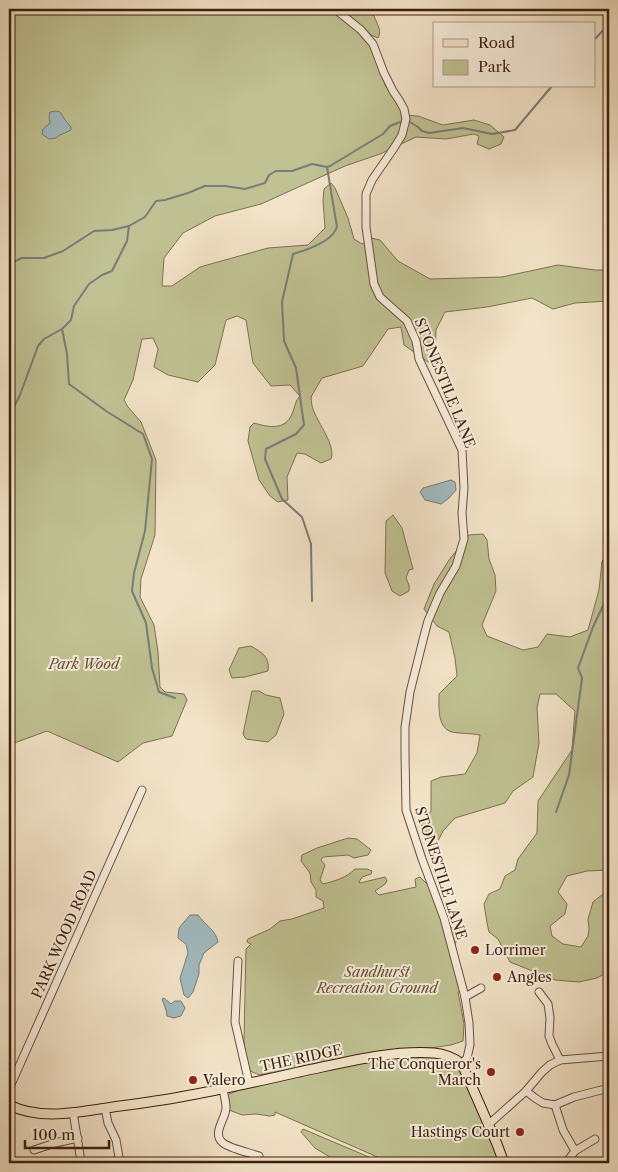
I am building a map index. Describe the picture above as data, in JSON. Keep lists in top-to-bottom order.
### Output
{
  "streets": {
    "main road": ["THE RIDGE"],
    "street": ["STONESTILE LANE", "PARK WOOD ROAD"]
  },
  "crossings": [
    ["STONESTILE LANE", "THE RIDGE"]
  ],
  "parks": ["Park Wood", "Sandhurst Recreation Ground"],
  "places": [
    "Lorrimer",
    "Angles",
    "The Conqueror's March",
    "Valero",
    "Hastings Court"
  ],
  "legend": ["Road", "Park"],
  "scale_bar": "100 m"
}
